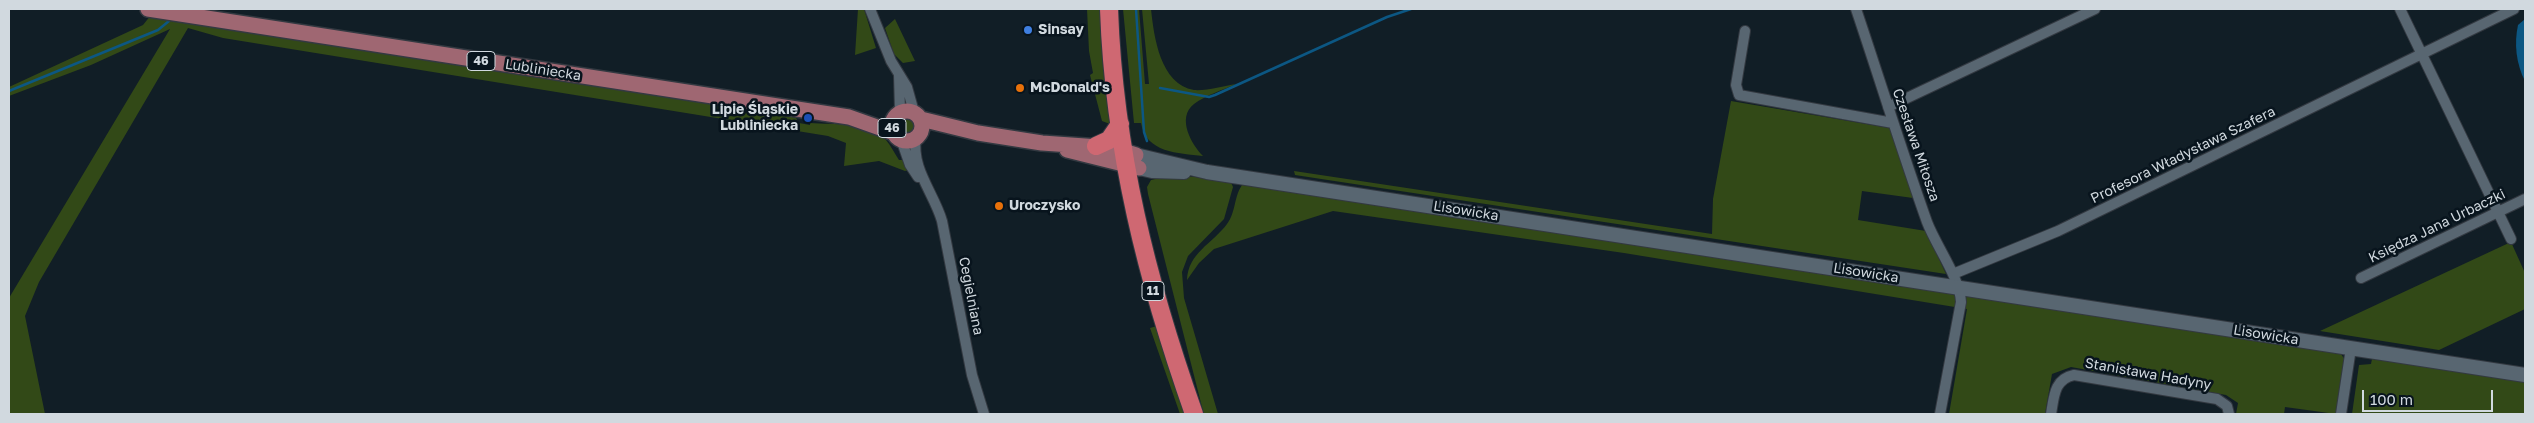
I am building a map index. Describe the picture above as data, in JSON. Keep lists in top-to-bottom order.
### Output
{
  "streets": {
    "highway": ["11"],
    "main road": ["46", "Lubliniecka", "Lisowicka"],
    "street": [
      "Czesława Miłosza",
      "Profesora Władysława Szafera",
      "Księdza Jana Urbaczki",
      "Cegielniana",
      "Stanisława Hadyny"
    ]
  },
  "crossings": [
    ["46", "Lubliniecka"],
    ["46", "Lisowicka"],
    ["46", "Cegielniana"],
    ["Lubliniecka", "Lisowicka"],
    ["Lubliniecka", "Cegielniana"],
    ["Czesława Miłosza", "Profesora Władysława Szafera"],
    ["Czesława Miłosza", "Lisowicka"],
    ["Profesora Władysława Szafera", "Lisowicka"],
    ["Lisowicka", "11"],
    ["Lisowicka", "Cegielniana"]
  ],
  "places": [
    "Sinsay",
    "McDonald's",
    "Lipie Śląskie Lubliniecka",
    "Uroczysko"
  ],
  "scale_bar": "100 m"
}
